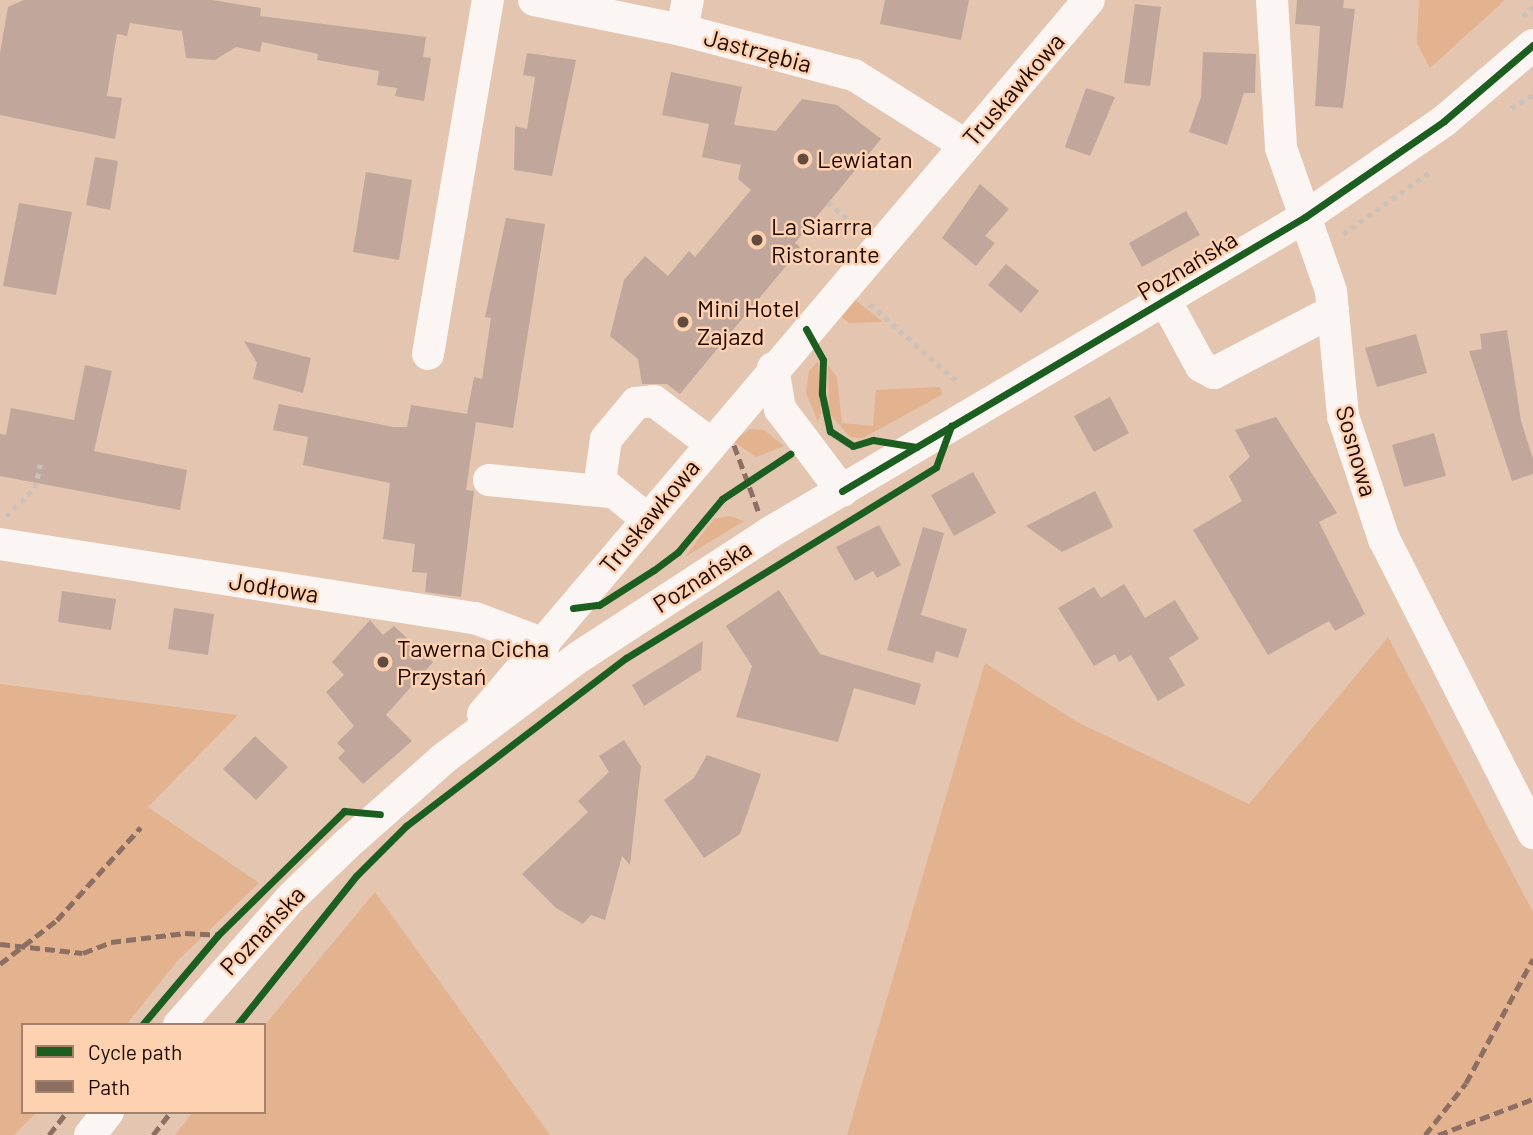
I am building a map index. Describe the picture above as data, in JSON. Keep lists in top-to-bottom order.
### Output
{
  "streets": {
    "street": [
      "Jastrzębia",
      "Truskawkowa",
      "Poznańska",
      "Sosnowa",
      "Jodłowa"
    ]
  },
  "crossings": [
    ["Jastrzębia", "Truskawkowa"],
    ["Truskawkowa", "Poznańska"],
    ["Truskawkowa", "Jodłowa"],
    ["Poznańska", "Sosnowa"]
  ],
  "places": [
    "Lewiatan",
    "La Siarrra Ristorante",
    "Mini Hotel Zajazd",
    "Tawerna Cicha Przystań"
  ],
  "legend": ["Cycle path", "Path"]
}
